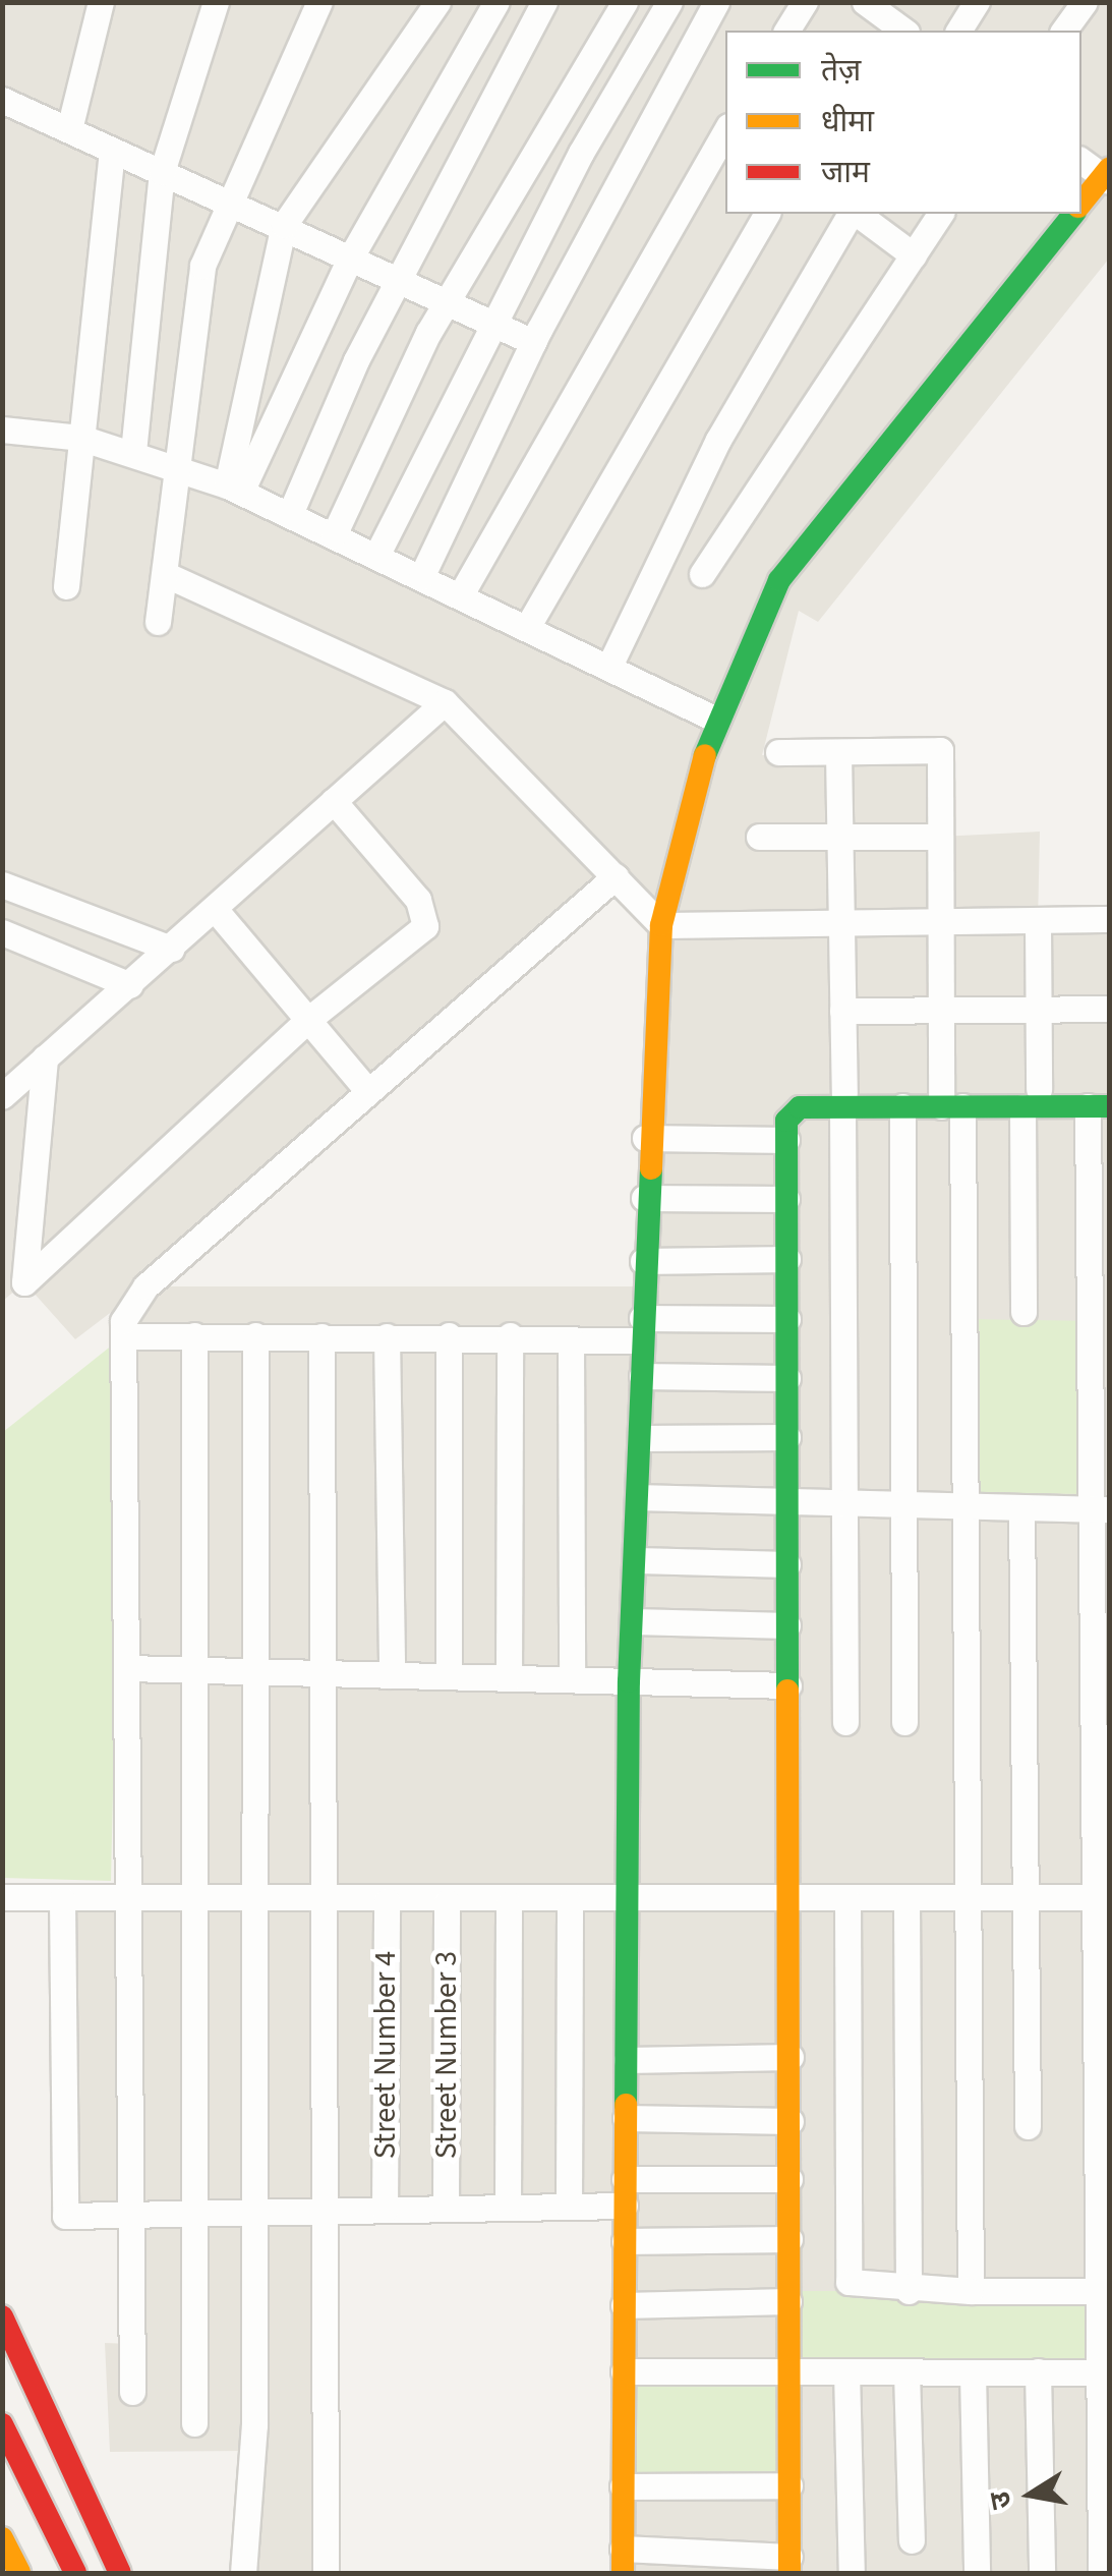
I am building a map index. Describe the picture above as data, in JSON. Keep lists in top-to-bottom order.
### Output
{
  "streets": {
    "street": ["Street Number 4", "Street Number 3"]
  },
  "legend": ["तेज़", "धीमा", "जाम"],
  "north": "left"
}
